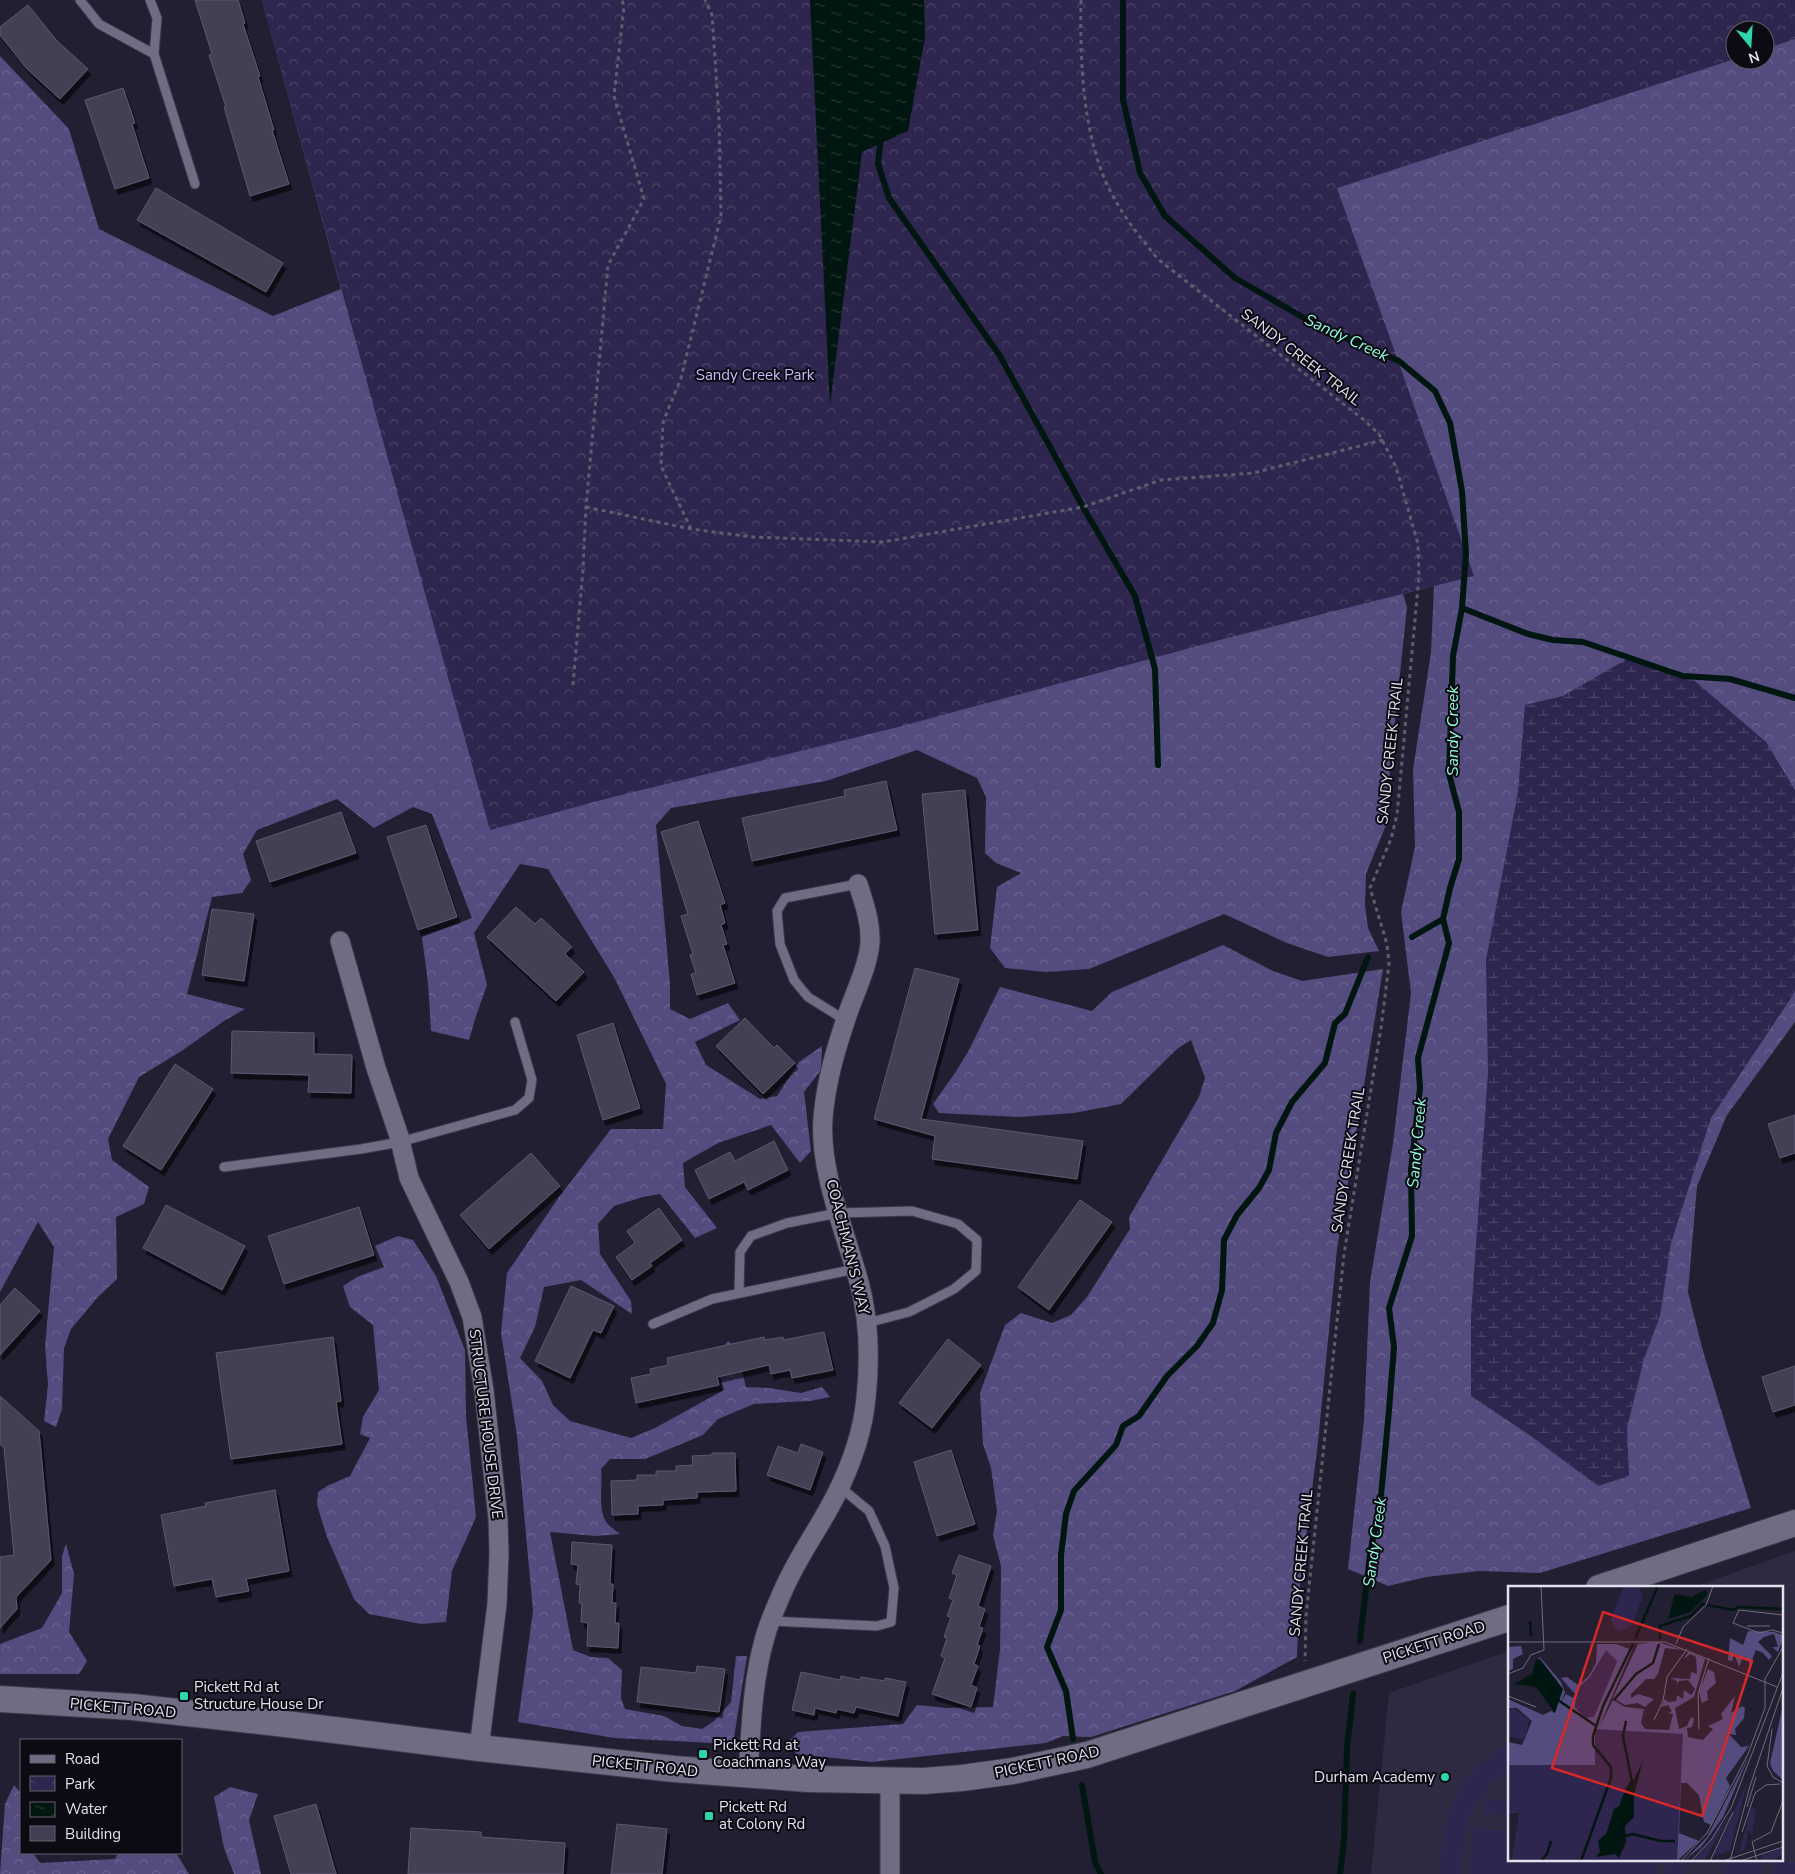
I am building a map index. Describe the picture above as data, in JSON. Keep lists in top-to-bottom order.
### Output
{
  "streets": {
    "street": ["COACHMAN'S WAY", "STRUCTURE HOUSE DRIVE", "PICKETT ROAD"],
    "path": ["SANDY CREEK TRAIL"]
  },
  "crossings": [
    ["SANDY CREEK TRAIL", "PICKETT ROAD"],
    ["COACHMAN'S WAY", "PICKETT ROAD"],
    ["STRUCTURE HOUSE DRIVE", "PICKETT ROAD"]
  ],
  "water": ["Sandy Creek"],
  "parks": ["Sandy Creek Park"],
  "places": {
    "transit": ["Pickett Rd at Structure House Dr", "Pickett Rd at Coachmans Way", "Pickett Rd at Colony Rd"],
    "other": ["Durham Academy"]
  },
  "legend": [
    "Road",
    "Park",
    "Water",
    "Building"
  ],
  "north": "bottom"
}
